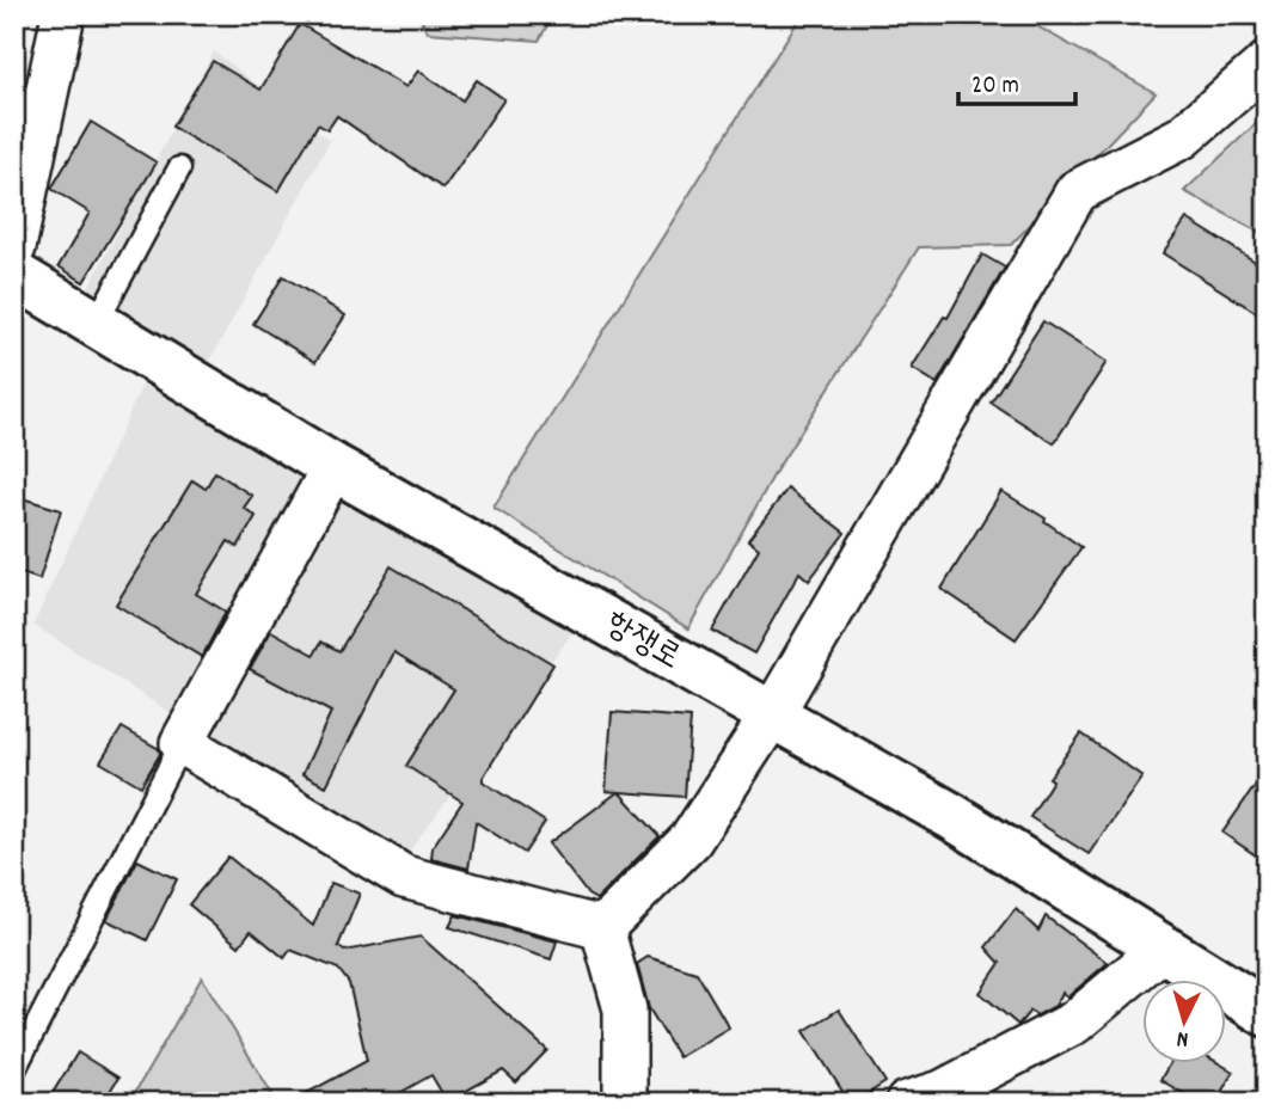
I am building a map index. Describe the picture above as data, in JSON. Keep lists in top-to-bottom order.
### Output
{
  "streets": {
    "street": ["항쟁로"]
  },
  "scale_bar": "20 m",
  "north": "bottom"
}
